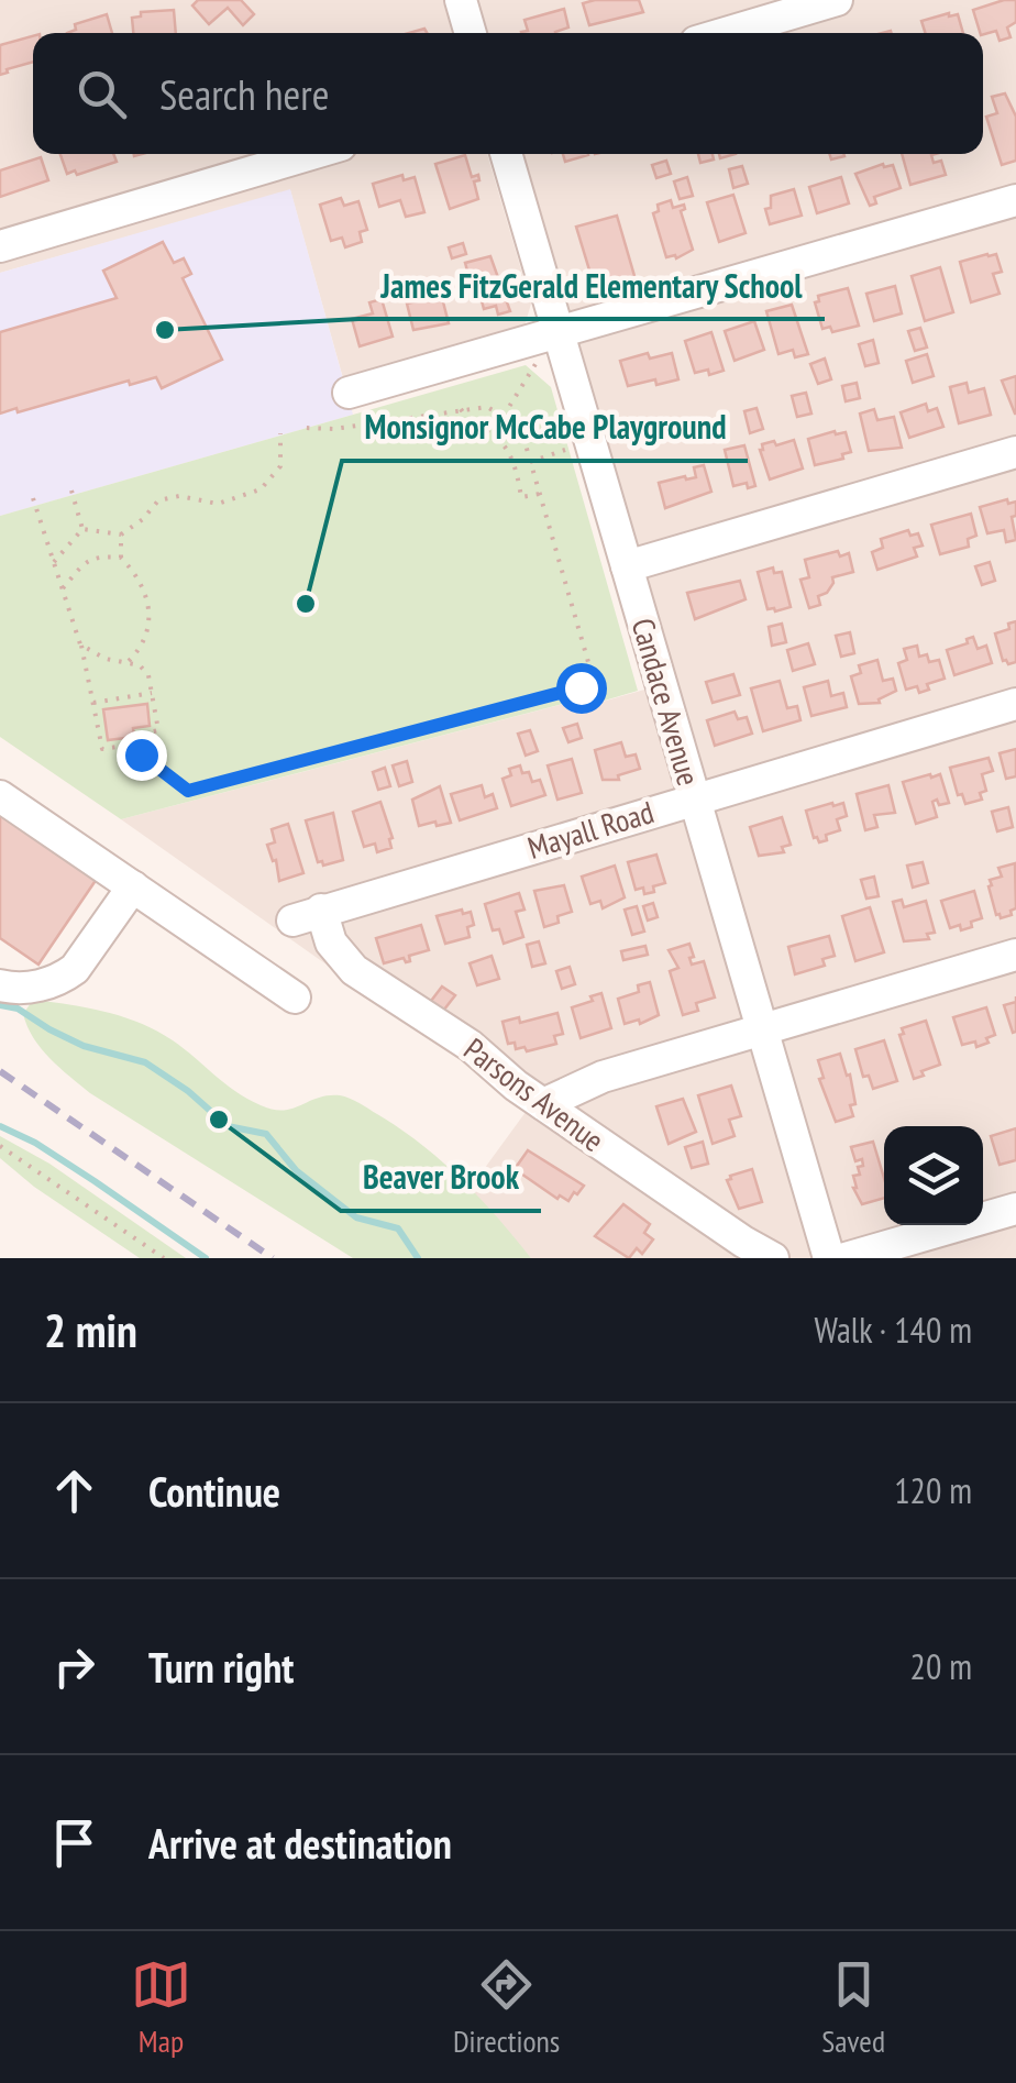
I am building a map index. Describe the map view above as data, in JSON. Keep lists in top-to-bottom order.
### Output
{
  "streets": {
    "street": ["Candace Avenue", "Mayall Road", "Parsons Avenue"]
  },
  "crossings": [
    ["Candace Avenue", "Mayall Road"],
    ["Mayall Road", "Parsons Avenue"]
  ],
  "places": ["James FitzGerald Elementary School", "Monsignor McCabe Playground", "Beaver Brook"],
  "page": {
    "search": "Search here",
    "heading": ["2 min", "Walk · 140 m"],
    "list": [
      ["Continue", "120 m"],
      ["Turn right", "20 m"],
      "Arrive at destination"
    ],
    "nav": ["Map", "Directions", "Saved"]
  }
}
